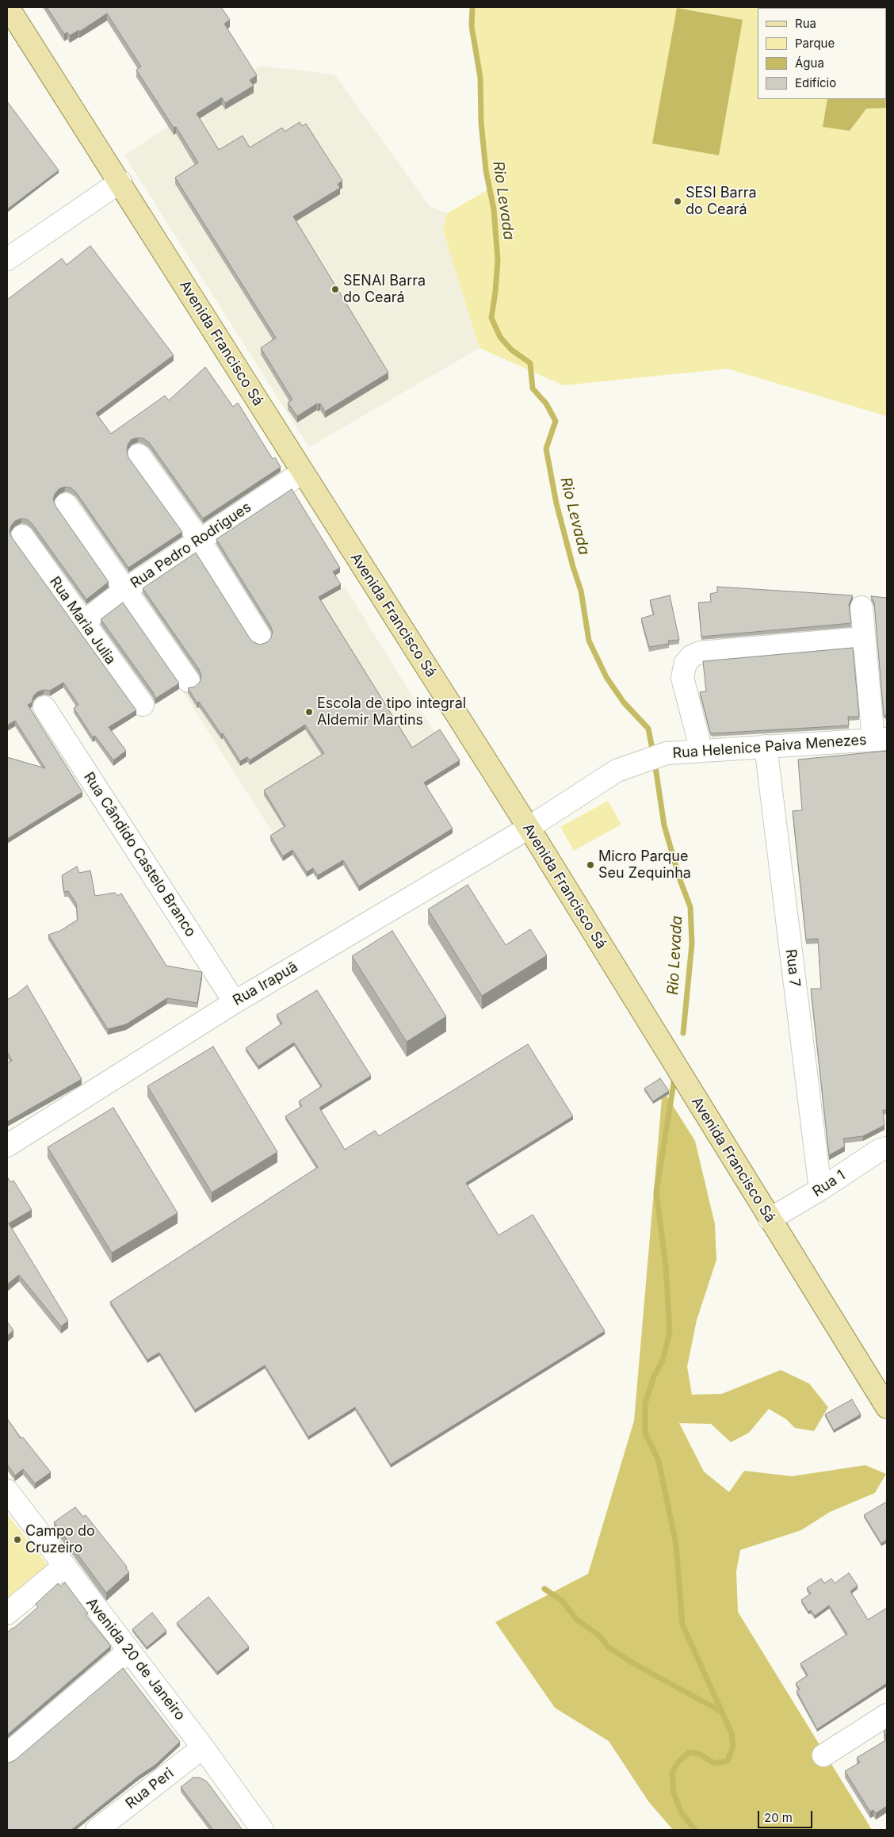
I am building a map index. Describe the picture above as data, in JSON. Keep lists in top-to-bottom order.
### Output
{
  "streets": {
    "main road": ["Avenida Francisco Sá"],
    "street": [
      "Rua Pedro Rodrigues",
      "Rua Maria Julia",
      "Rua Helenice Paiva Menezes",
      "Rua Cândido Castelo Branco",
      "Rua 7",
      "Rua Irapuã",
      "Rua 1",
      "Avenida 20 de Janeiro",
      "Rua Peri"
    ]
  },
  "crossings": [
    ["Avenida Francisco Sá", "Rua Pedro Rodrigues"],
    ["Avenida Francisco Sá", "Rua Helenice Paiva Menezes"],
    ["Avenida Francisco Sá", "Rua Irapuã"],
    ["Avenida Francisco Sá", "Rua 1"],
    ["Rua Pedro Rodrigues", "Rua Maria Julia"],
    ["Rua Helenice Paiva Menezes", "Rua 7"],
    ["Rua Helenice Paiva Menezes", "Rua Irapuã"],
    ["Rua Cândido Castelo Branco", "Rua Irapuã"],
    ["Rua 7", "Rua 1"],
    ["Avenida 20 de Janeiro", "Rua Peri"]
  ],
  "water": ["Rio Levada"],
  "places": [
    "SESI Barra do Ceará",
    "SENAI Barra do Ceará",
    "Escola de tipo integral Aldemir Martins",
    "Micro Parque Seu Zequinha",
    "Campo do Cruzeiro"
  ],
  "legend": [
    "Rua",
    "Parque",
    "Água",
    "Edifício"
  ],
  "scale_bar": "20 m"
}
